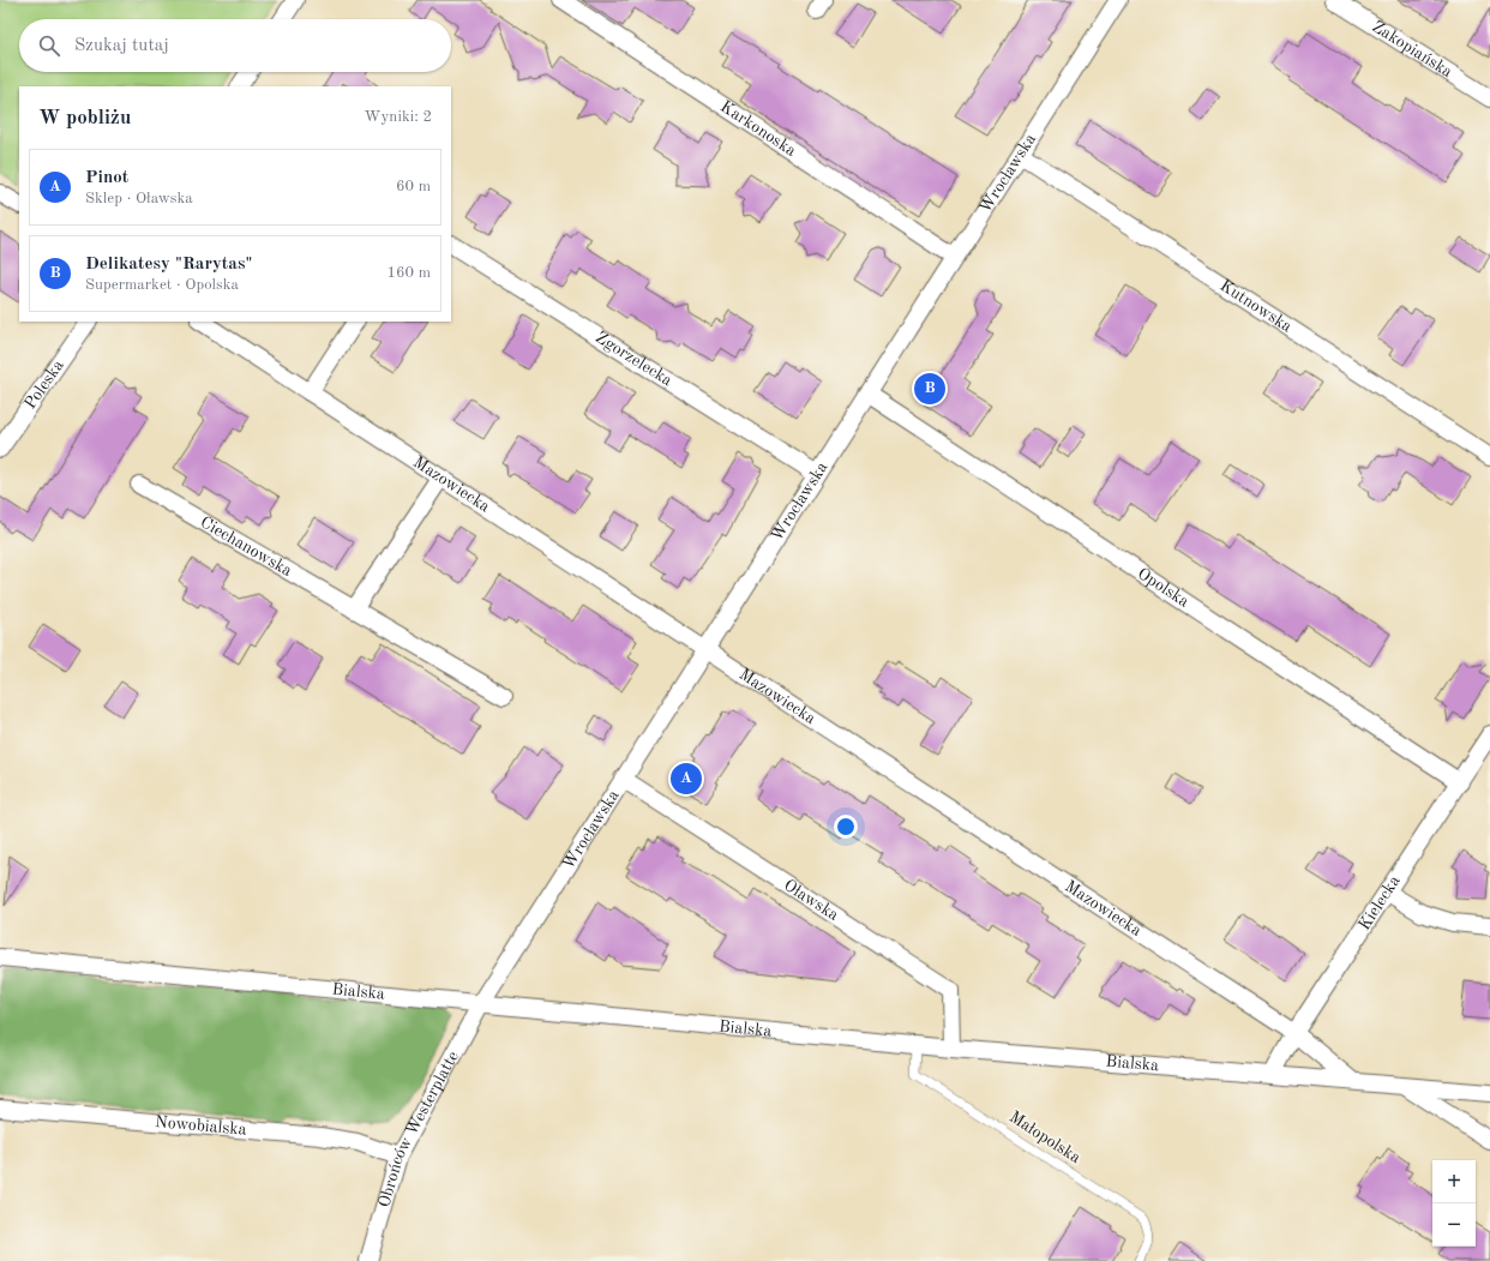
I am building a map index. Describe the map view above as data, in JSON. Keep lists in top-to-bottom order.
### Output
{
  "streets": {
    "street": [
      "Zakopiańska",
      "Karkonoska",
      "Wrocławska",
      "Kutnowska",
      "Zgorzelecka",
      "Poleska",
      "Mazowiecka",
      "Ciechanowska",
      "Opolska",
      "Oławska",
      "Kielecka",
      "Bialska",
      "Nowobialska",
      "Obrońców Westerplatte"
    ],
    "lane": ["Małopolska"]
  },
  "crossings": [
    ["Karkonoska", "Wrocławska"],
    ["Wrocławska", "Kutnowska"],
    ["Wrocławska", "Zgorzelecka"],
    ["Wrocławska", "Mazowiecka"],
    ["Wrocławska", "Opolska"],
    ["Wrocławska", "Oławska"],
    ["Wrocławska", "Bialska"],
    ["Wrocławska", "Obrońców Westerplatte"],
    ["Mazowiecka", "Kielecka"],
    ["Mazowiecka", "Bialska"],
    ["Opolska", "Kielecka"],
    ["Oławska", "Bialska"],
    ["Kielecka", "Bialska"],
    ["Bialska", "Obrońców Westerplatte"],
    ["Bialska", "Małopolska"],
    ["Nowobialska", "Obrońców Westerplatte"]
  ],
  "page": {
    "search": "Szukaj tutaj",
    "heading": ["W pobliżu", "Wyniki: 2"],
    "list": [
      {
        "mark": "A",
        "name": "Pinot",
        "note": "Sklep · Oławska",
        "value": "60 m"
      },
      {
        "mark": "B",
        "name": "Delikatesy \"Rarytas\"",
        "note": "Supermarket · Opolska",
        "value": "160 m"
      }
    ],
    "pins": ["B", "A"],
    "map_buttons": ["+", "−"]
  }
}
